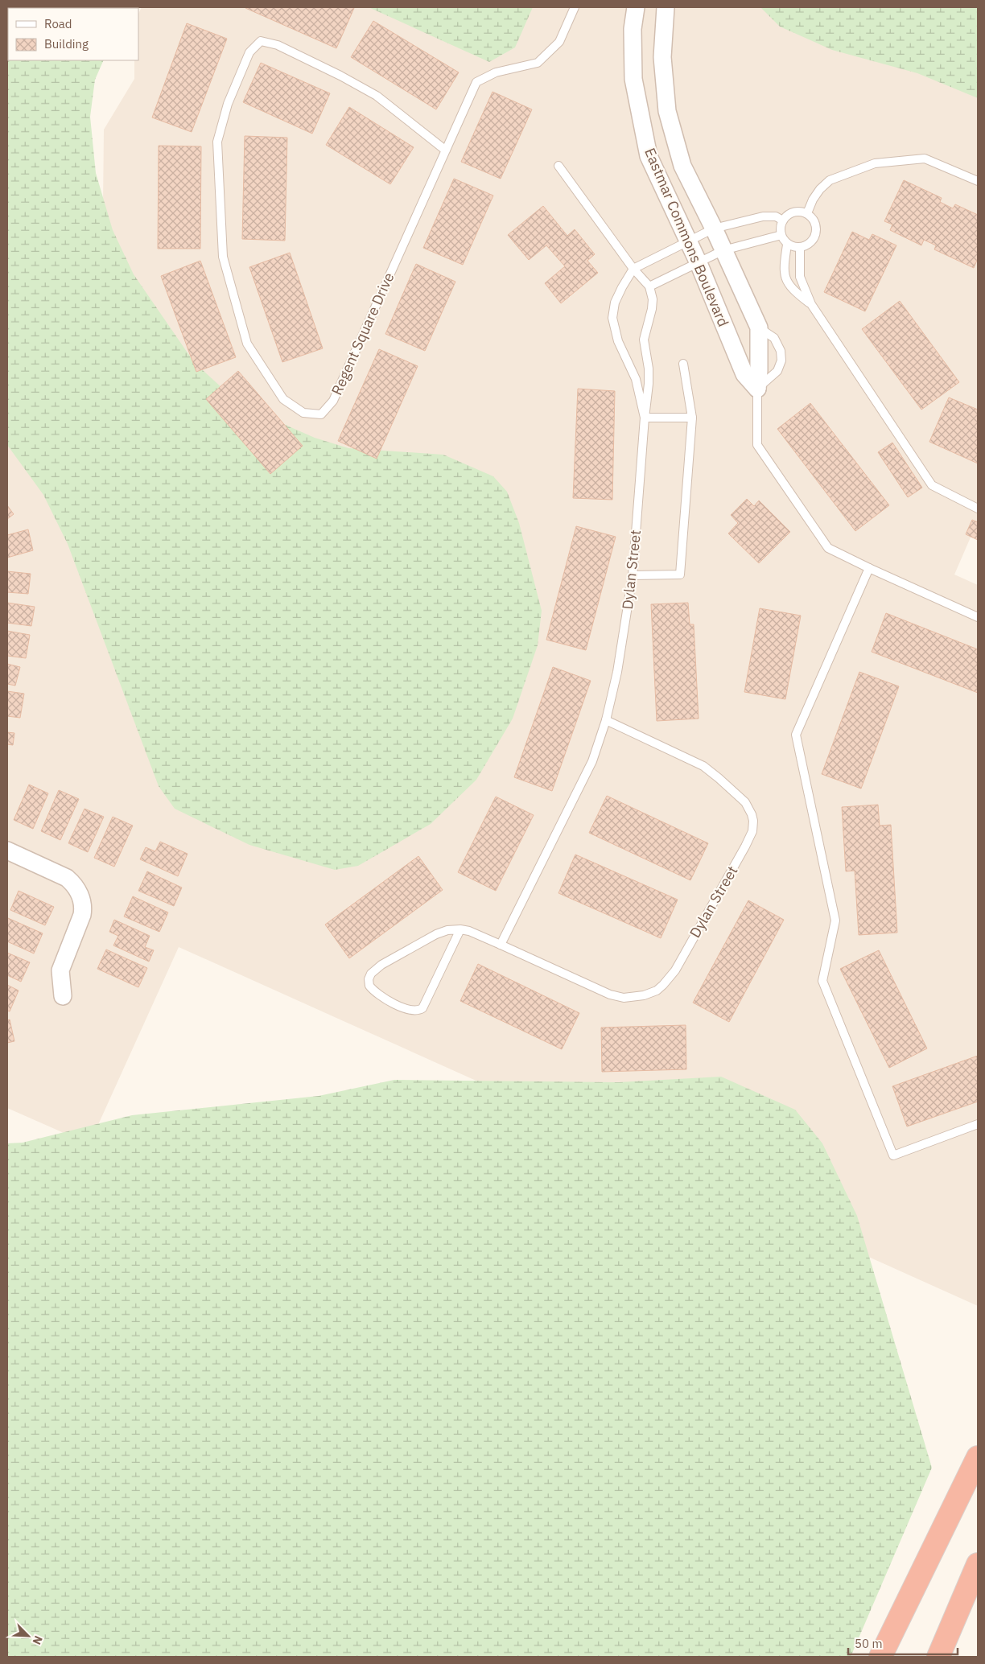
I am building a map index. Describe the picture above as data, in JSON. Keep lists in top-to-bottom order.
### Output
{
  "streets": {
    "street": ["Eastmar Commons Boulevard"],
    "lane": ["Regent Square Drive", "Dylan Street"]
  },
  "crossings": [
    ["Eastmar Commons Boulevard", "Dylan Street"]
  ],
  "legend": ["Road", "Building"],
  "scale_bar": "50 m",
  "north": "bottom right"
}
